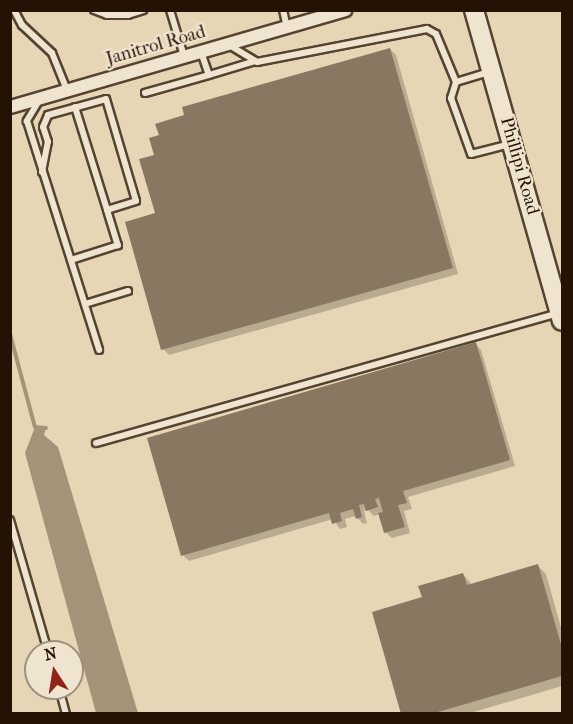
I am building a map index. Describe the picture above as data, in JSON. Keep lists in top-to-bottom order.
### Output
{
  "streets": {
    "main road": ["Phillipi Road"],
    "street": ["Janitrol Road"]
  },
  "north": "top"
}
